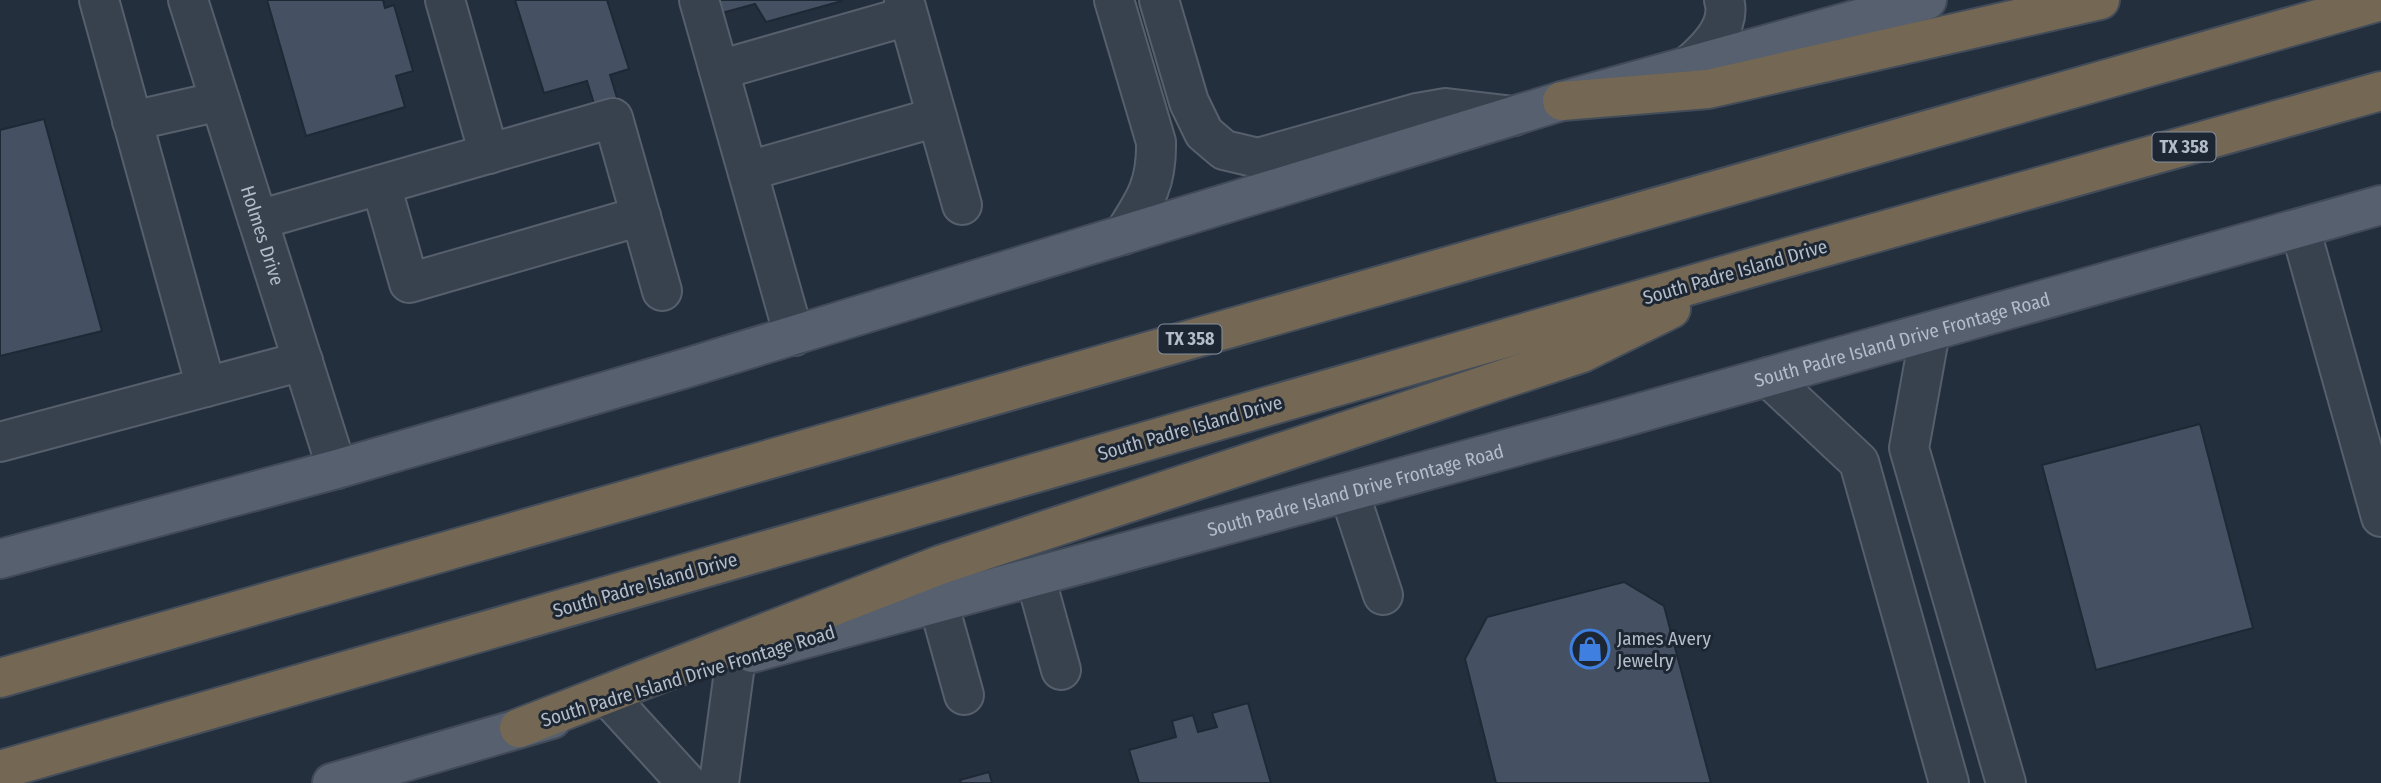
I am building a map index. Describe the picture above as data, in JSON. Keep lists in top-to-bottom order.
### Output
{
  "streets": {
    "highway": ["TX 358", "South Padre Island Drive"],
    "main road": ["South Padre Island Drive Frontage Road"],
    "street": ["Holmes Drive"]
  },
  "places": {
    "shop": ["James Avery Jewelry"]
  }
}
